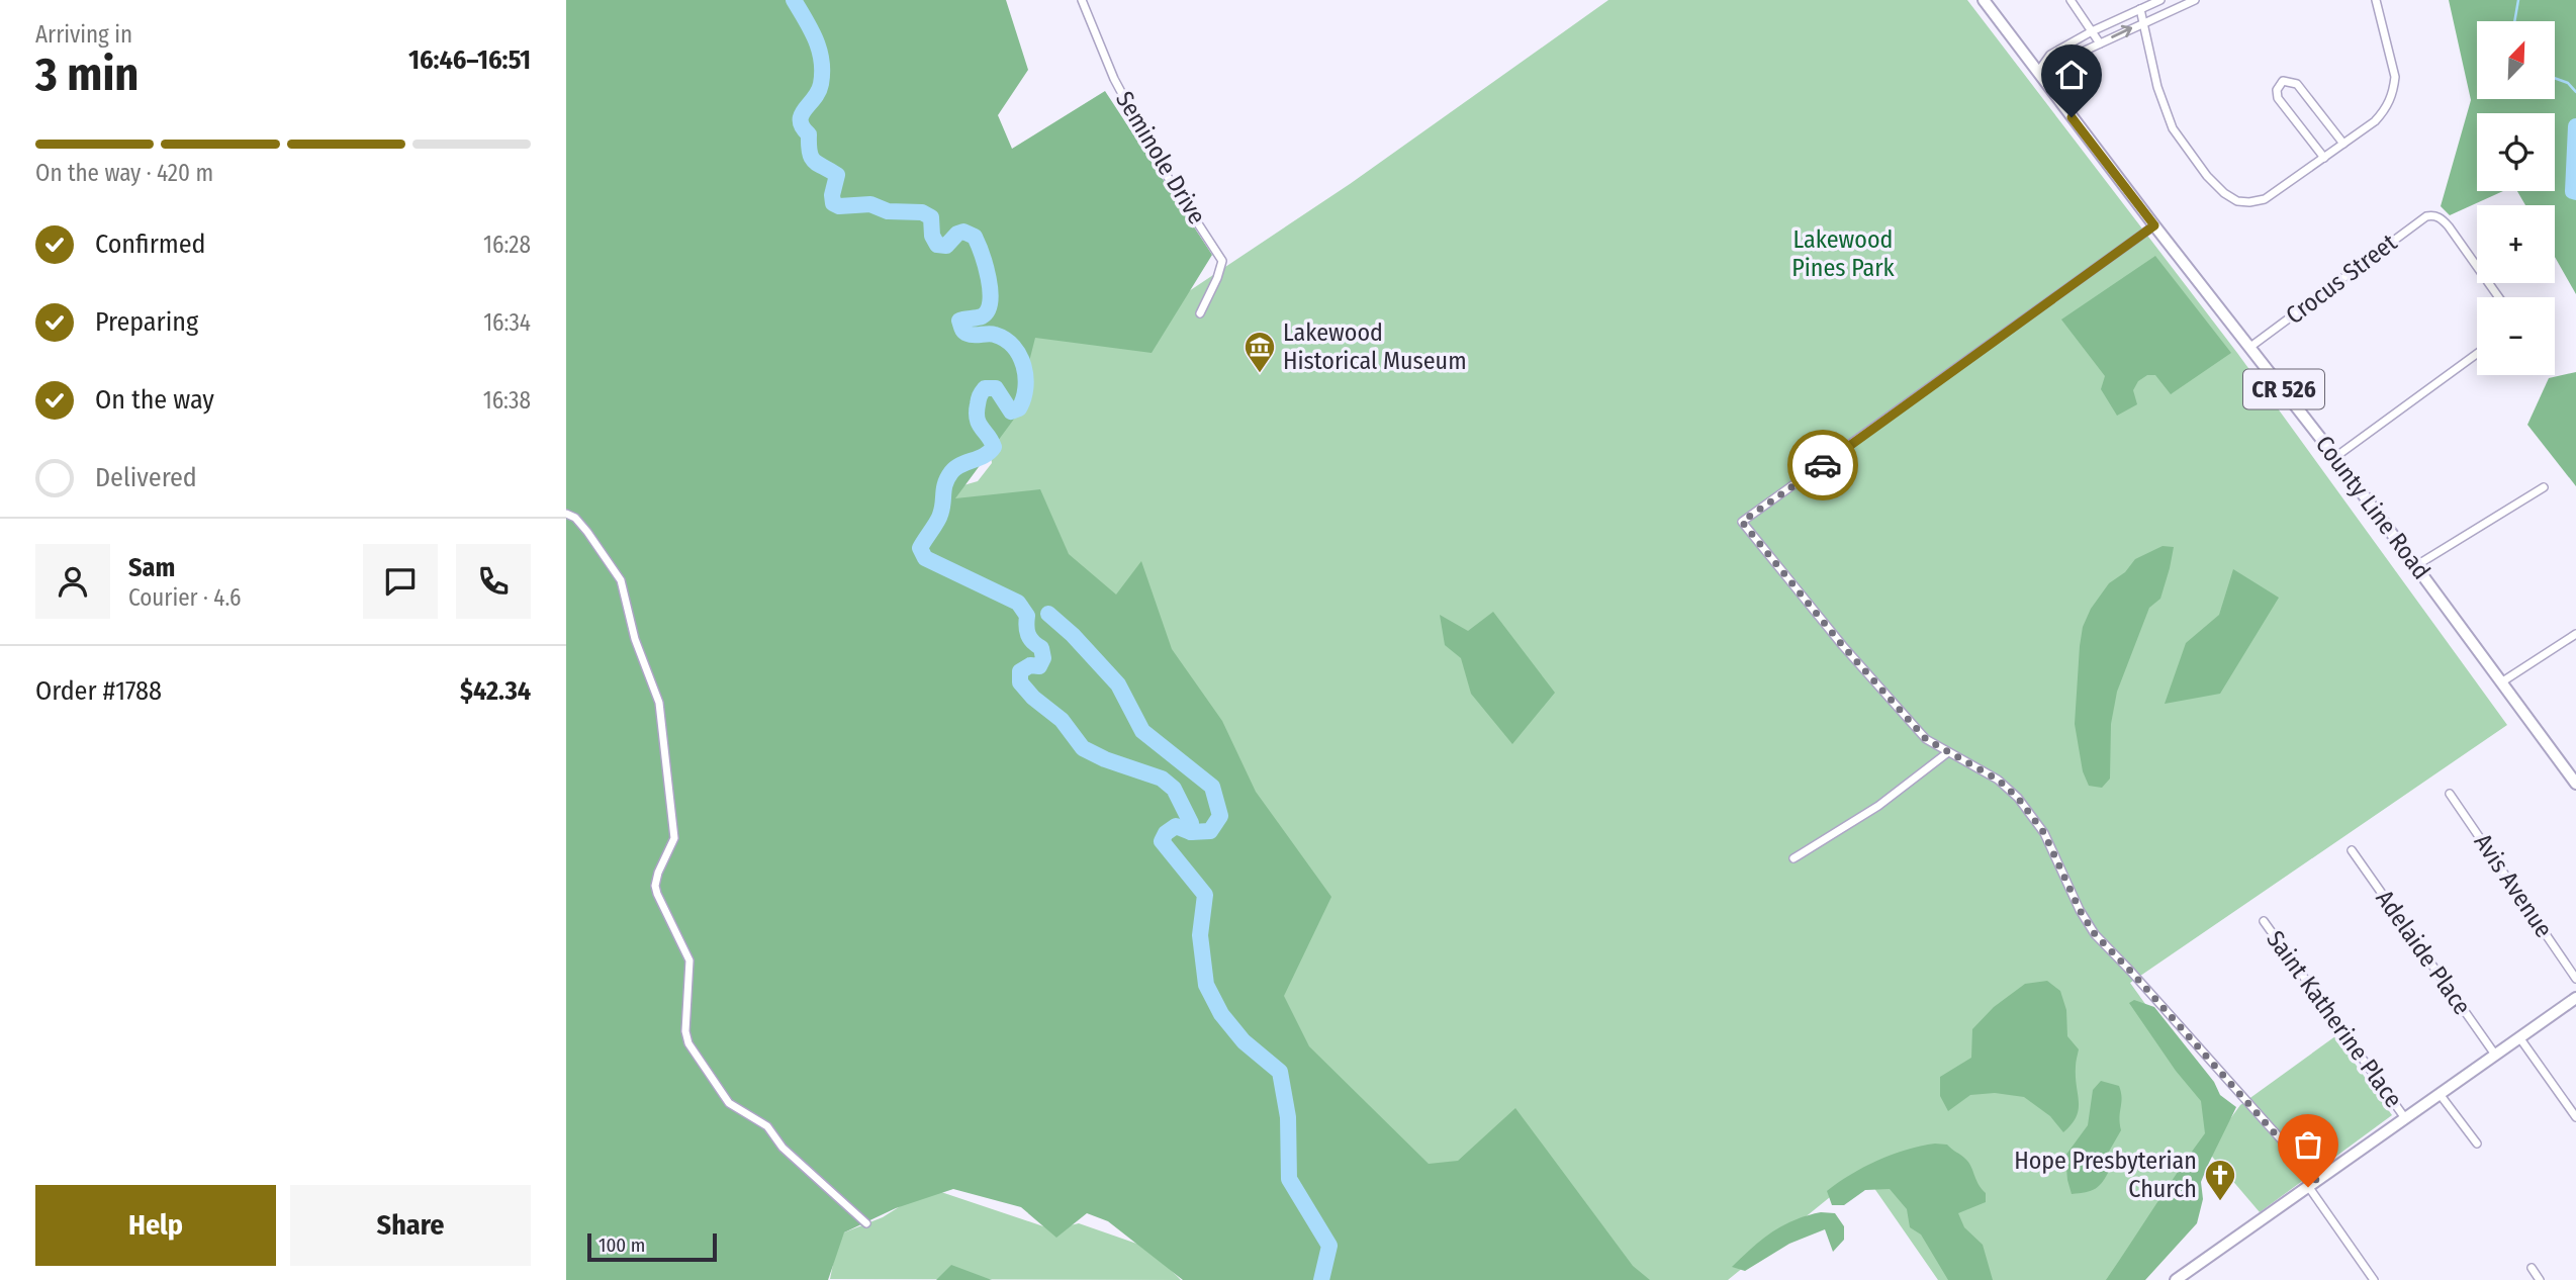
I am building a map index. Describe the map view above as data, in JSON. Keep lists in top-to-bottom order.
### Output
{
  "streets": {
    "main road": ["CR 526", "County Line Road"],
    "street": [
      "Seminole Drive",
      "Crocus Street",
      "Avis Avenue",
      "Adelaide Place",
      "Saint Katherine Place"
    ]
  },
  "crossings": [
    ["Crocus Street", "County Line Road"]
  ],
  "parks": ["Lakewood Pines Park"],
  "places": {
    "museum": ["Lakewood Historical Museum"],
    "church": ["Hope Presbyterian Church"]
  },
  "scale_bar": "100 m",
  "north": "top right",
  "page": {
    "heading": ["3 min", "Arriving in", "16:46–16:51"],
    "panel": [
      "Sam",
      "Courier · 4.6",
      "Order #1788",
      "$42.34"
    ],
    "map_buttons": ["+", "−"],
    "bar": "On the way · 420 m",
    "list": [
      ["Confirmed", "16:28"],
      ["Preparing", "16:34"],
      ["On the way", "16:38"],
      "Delivered"
    ],
    "buttons": ["Help", "Share"],
    "scale": "100 m"
  }
}
